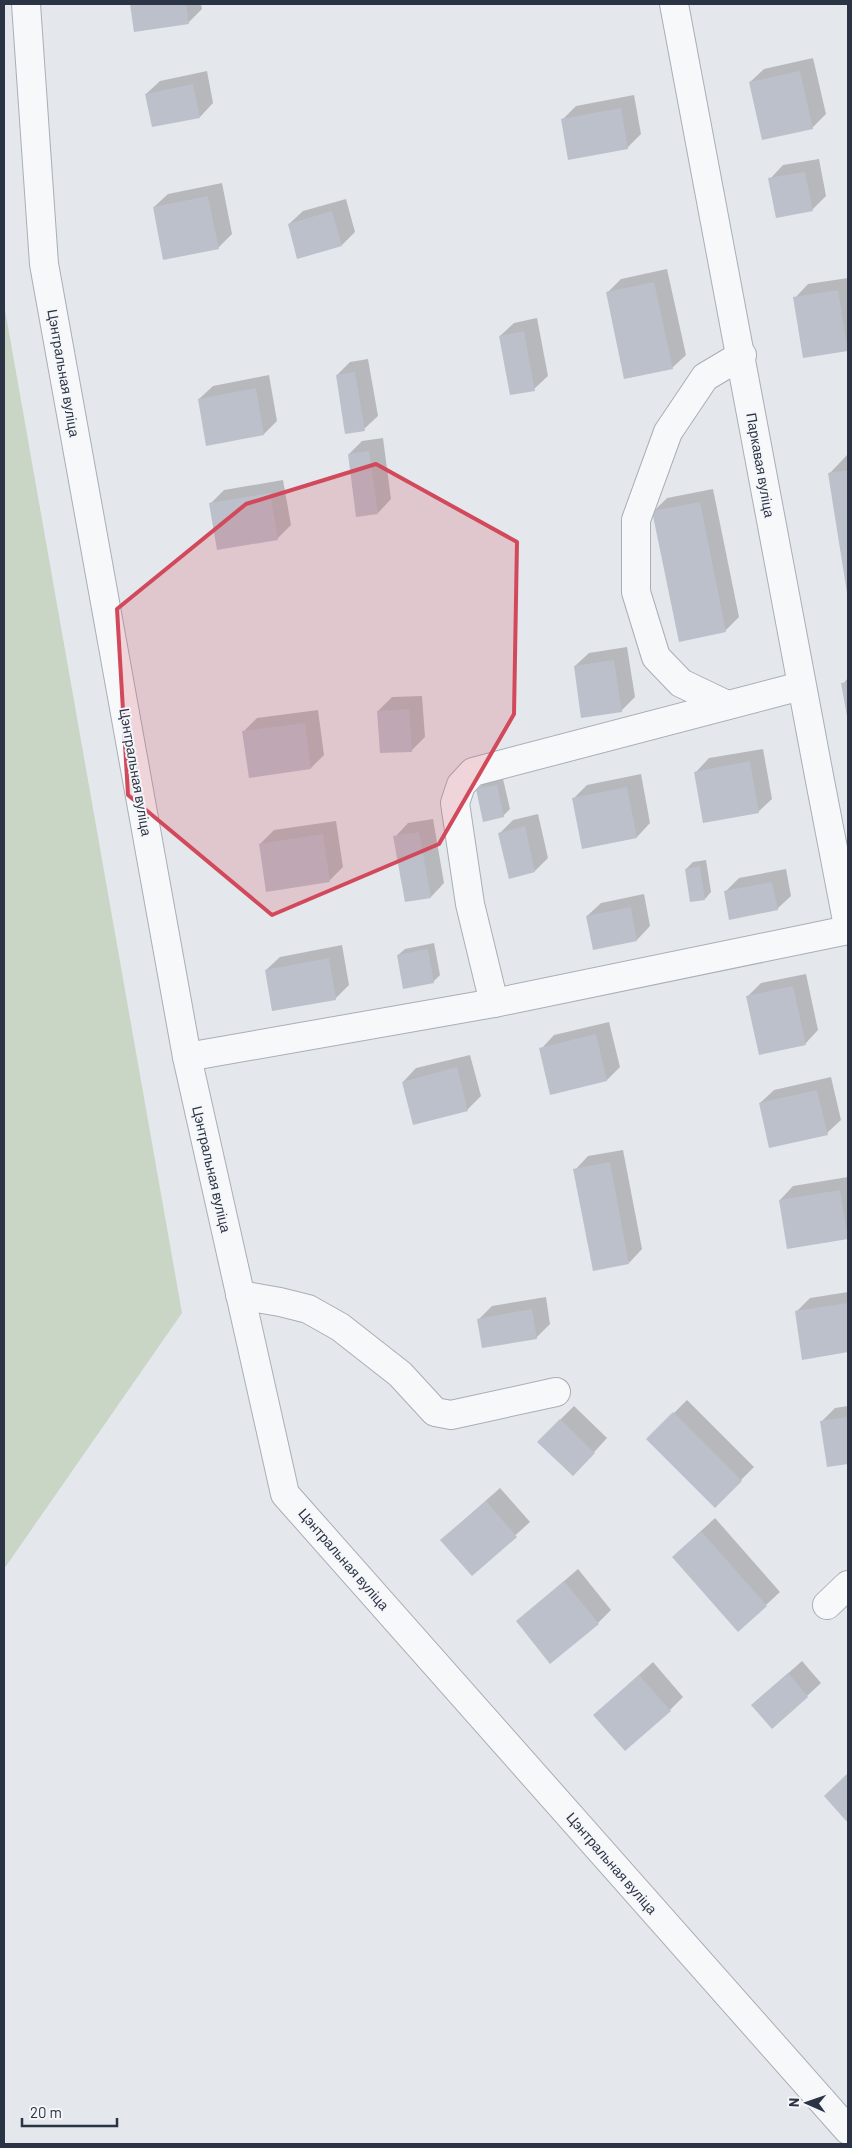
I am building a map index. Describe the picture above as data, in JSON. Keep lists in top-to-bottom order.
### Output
{
  "streets": {
    "street": ["Цэнтральная вуліца", "Паркавая вуліца"]
  },
  "scale_bar": "20 m",
  "north": "left"
}
